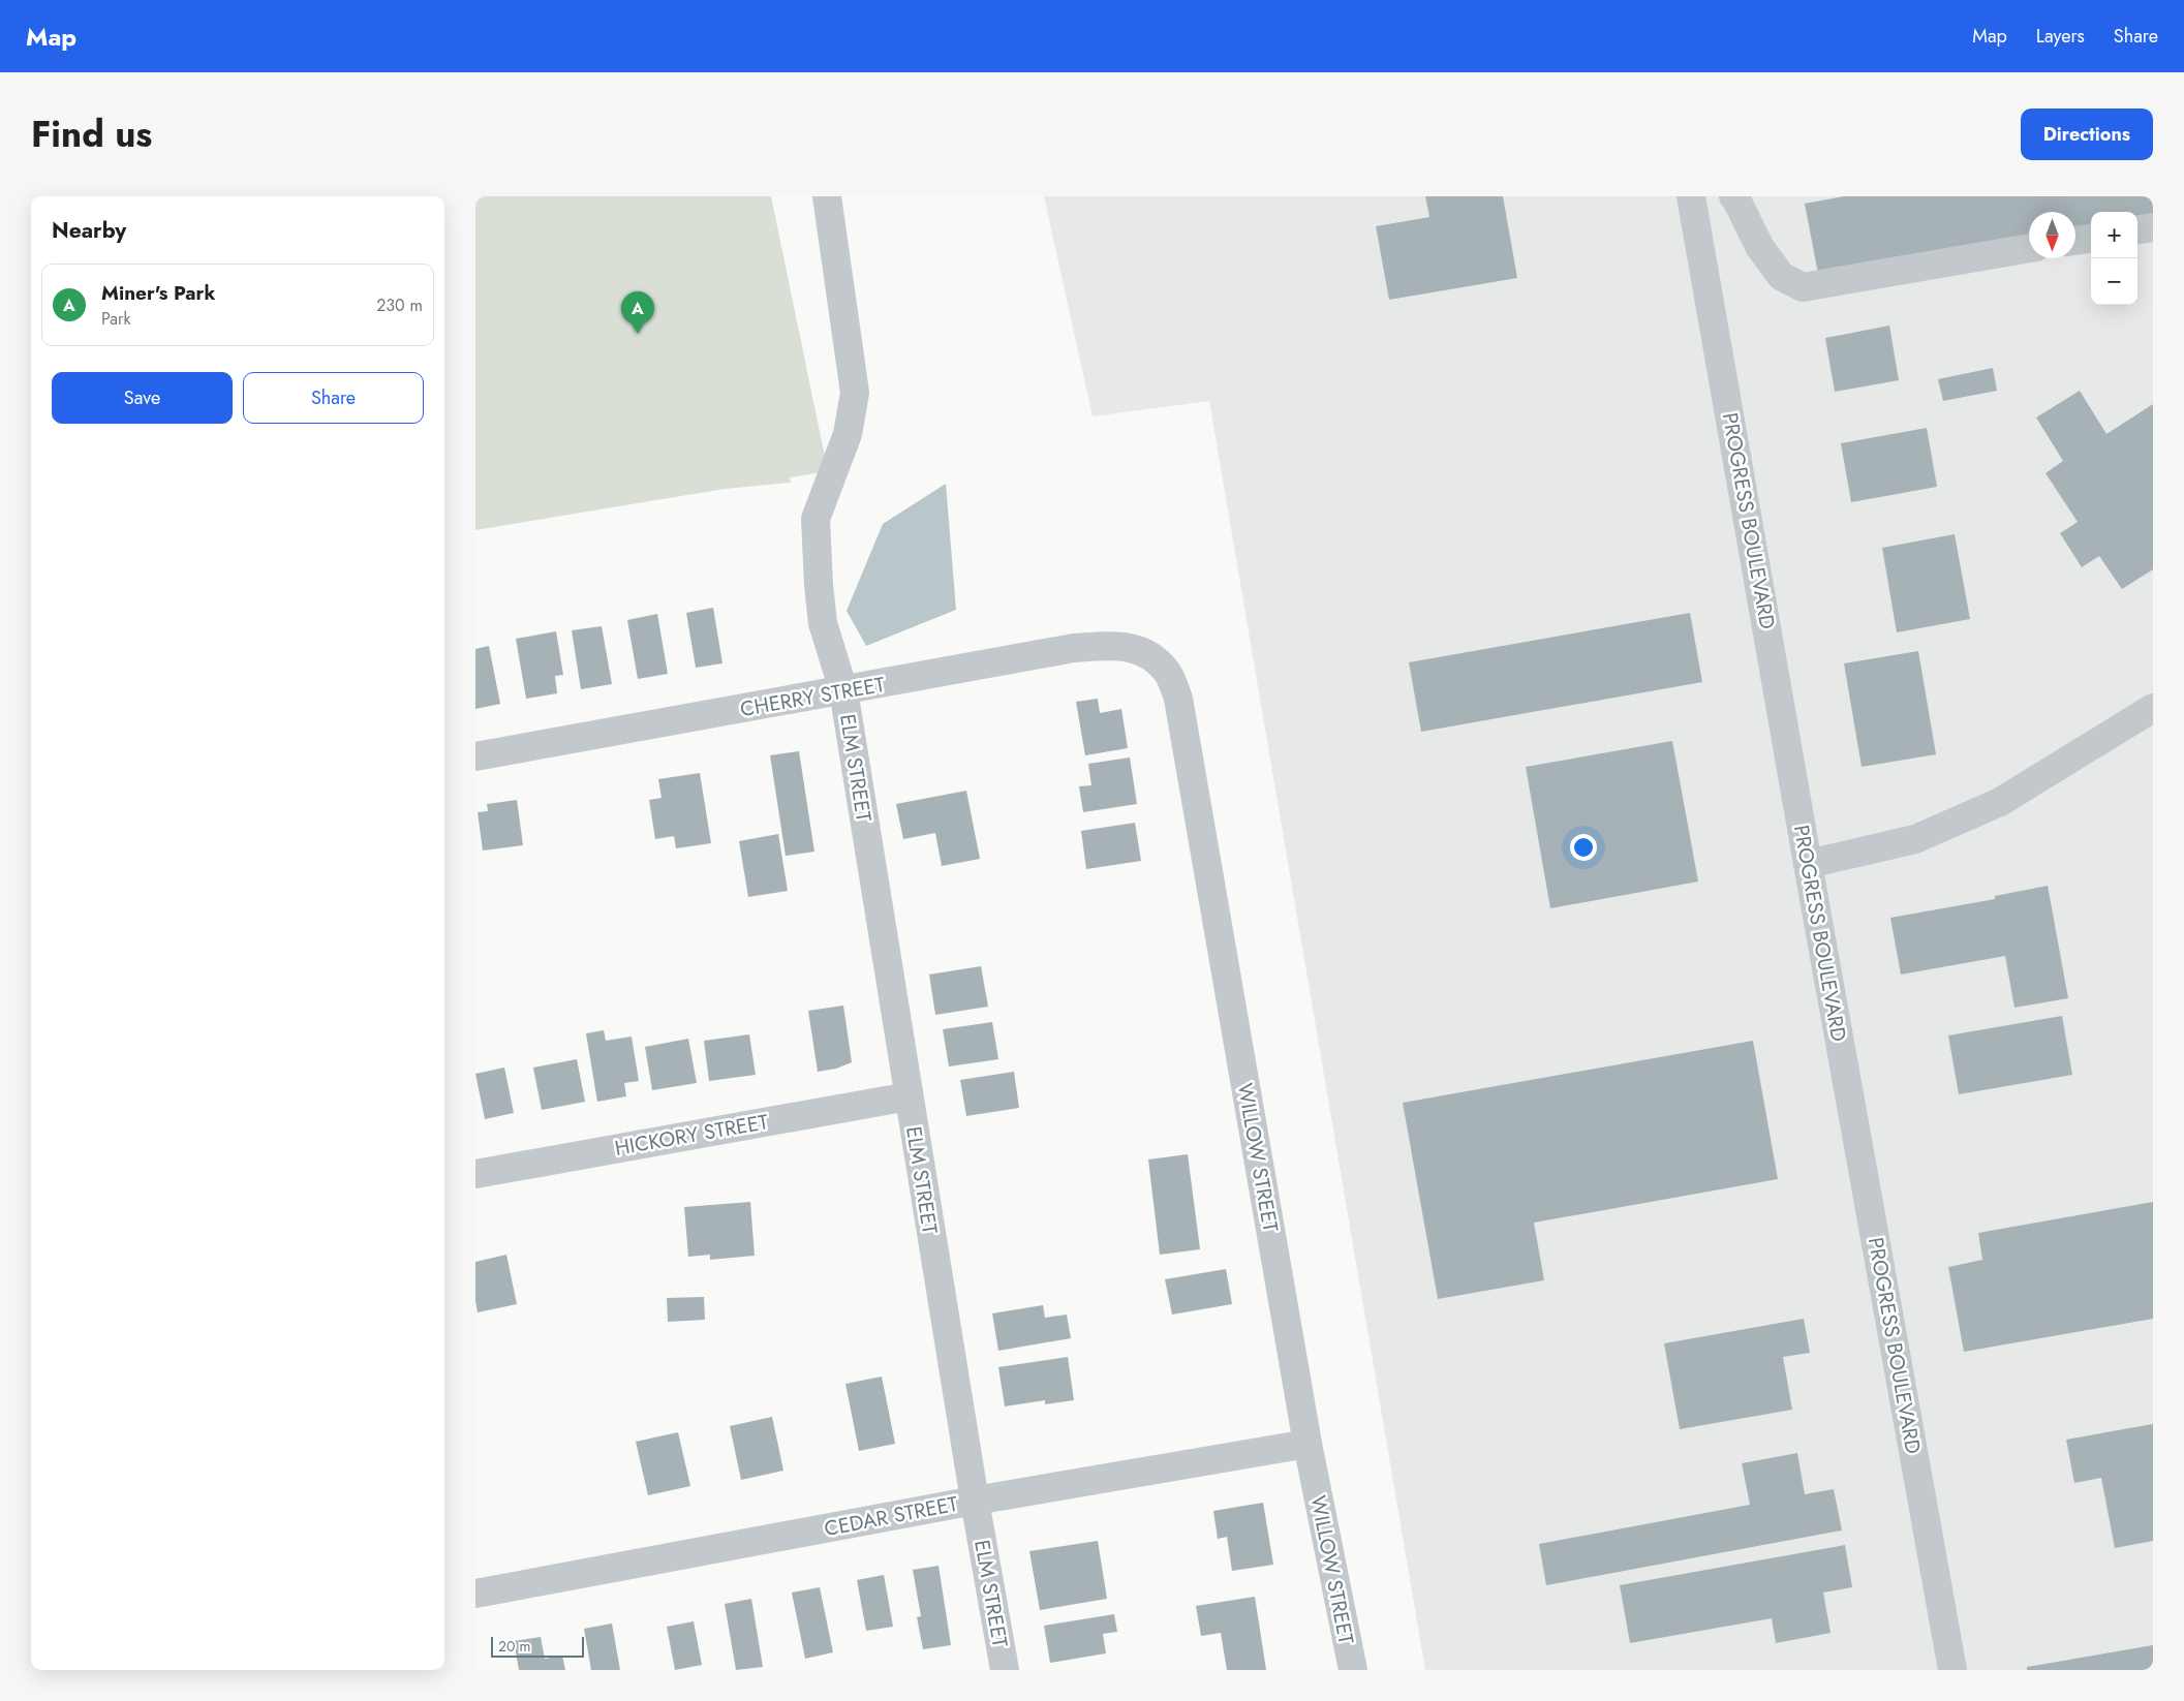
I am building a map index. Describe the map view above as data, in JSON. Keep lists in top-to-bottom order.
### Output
{
  "streets": {
    "street": [
      "PROGRESS BOULEVARD",
      "CHERRY STREET",
      "ELM STREET",
      "HICKORY STREET",
      "WILLOW STREET",
      "CEDAR STREET"
    ]
  },
  "crossings": [
    ["CHERRY STREET", "ELM STREET"],
    ["CHERRY STREET", "WILLOW STREET"],
    ["ELM STREET", "HICKORY STREET"],
    ["ELM STREET", "CEDAR STREET"],
    ["WILLOW STREET", "CEDAR STREET"]
  ],
  "scale_bar": "20 m",
  "north": "bottom",
  "page": {
    "header": "Map",
    "nav": ["Map", "Layers", "Share"],
    "title": "Find us",
    "buttons": [
      "Directions",
      ["Save", "Share"]
    ],
    "heading": "Nearby",
    "map_buttons": ["+", "−"],
    "list": [
      {
        "mark": "A",
        "name": "Miner's Park",
        "note": "Park",
        "value": "230 m"
      }
    ],
    "pins": "A",
    "scale": "20 m"
  }
}
